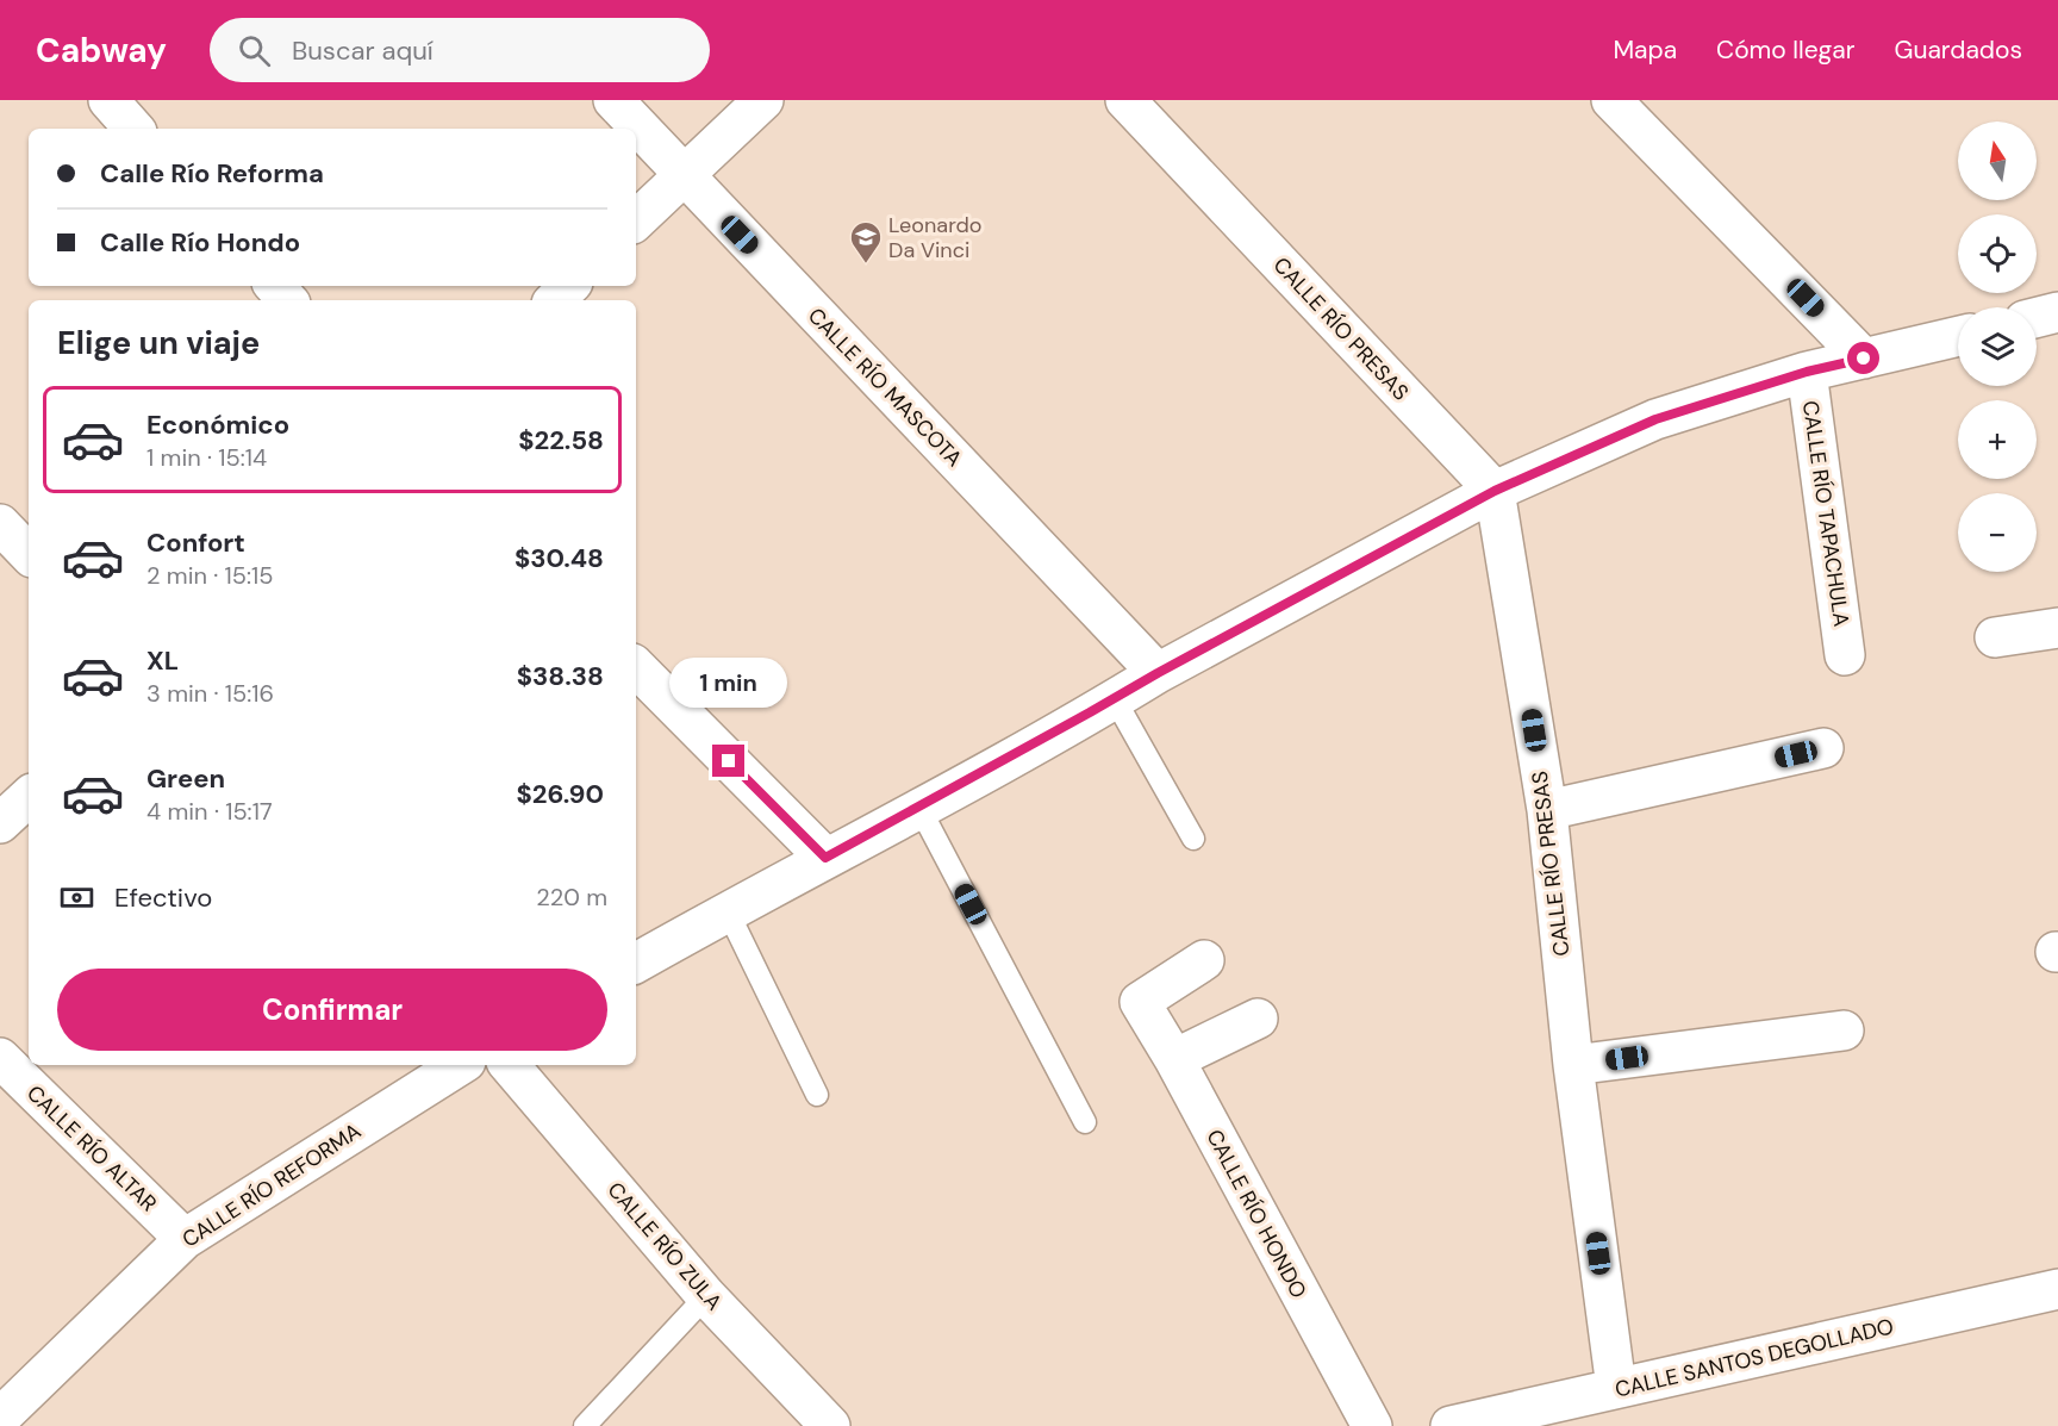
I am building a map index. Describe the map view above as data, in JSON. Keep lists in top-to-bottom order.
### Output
{
  "streets": {
    "street": [
      "CALLE RÍO PRESAS",
      "CALLE RÍO MASCOTA",
      "CALLE RÍO TAPACHULA",
      "CALLE RÍO ALTAR",
      "CALLE RÍO REFORMA",
      "CALLE RÍO HONDO",
      "CALLE RÍO ZULA",
      "CALLE SANTOS DEGOLLADO"
    ]
  },
  "crossings": [
    ["CALLE RÍO PRESAS", "CALLE SANTOS DEGOLLADO"],
    ["CALLE RÍO ALTAR", "CALLE RÍO REFORMA"]
  ],
  "places": {
    "school or university": ["Leonardo Da Vinci"]
  },
  "north": "top",
  "page": {
    "header": "Cabway",
    "search": "Buscar aquí",
    "nav": ["Mapa", "Cómo llegar", "Guardados"],
    "map_buttons": ["+", "−"],
    "banner": ["Calle Río Reforma", "Calle Río Hondo"],
    "heading": "Elige un viaje",
    "list": [
      {
        "name": "Económico",
        "note": "1 min · 15:14",
        "value": "$22.58"
      },
      {
        "name": "Confort",
        "note": "2 min · 15:15",
        "value": "$30.48"
      },
      {
        "name": "XL",
        "note": "3 min · 15:16",
        "value": "$38.38"
      },
      {
        "name": "Green",
        "note": "4 min · 15:17",
        "value": "$26.90"
      }
    ],
    "bubble": "1 min",
    "pay": ["Efectivo", "220 m"],
    "buttons": "Confirmar"
  }
}
